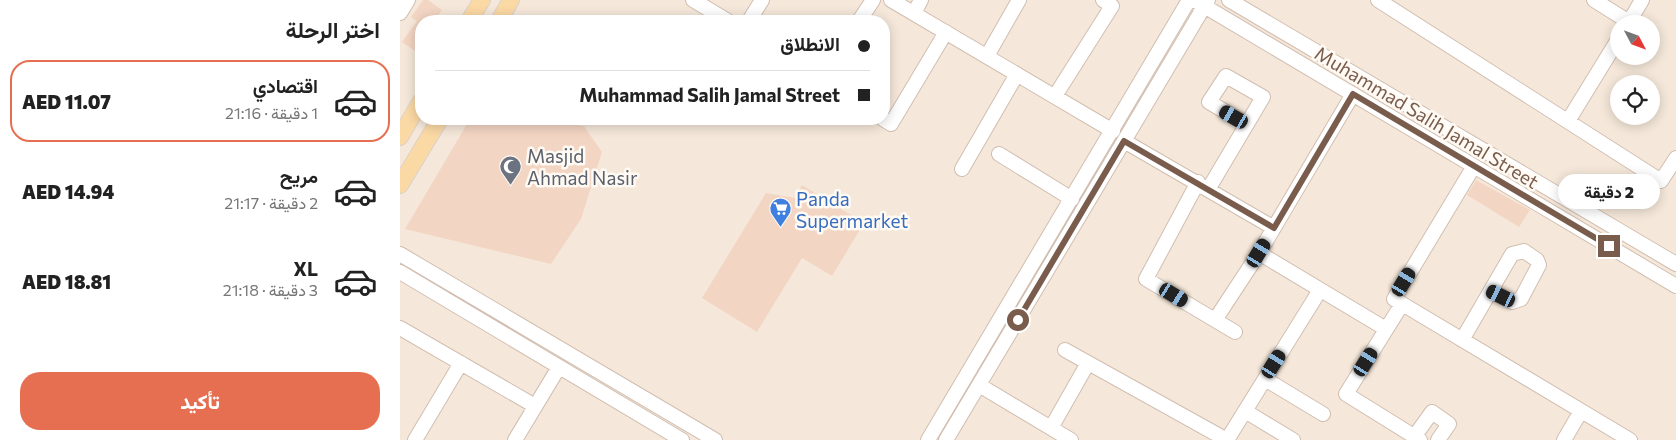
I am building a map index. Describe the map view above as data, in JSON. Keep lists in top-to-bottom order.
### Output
{
  "streets": {
    "street": ["Muhammad Salih Jamal Street"]
  },
  "places": {
    "mosque": ["Masjid Ahmad Nasir"],
    "supermarket": ["Panda Supermarket"]
  },
  "north": "bottom right",
  "page": {
    "heading": "اختر الرحلة",
    "banner": ["الانطلاق", "Muhammad Salih Jamal Street"],
    "list": [
      {
        "name": "اقتصادي",
        "note": "1 دقيقة · 21:16",
        "value": "AED 11.07"
      },
      {
        "name": "مريح",
        "note": "2 دقيقة · 21:17",
        "value": "AED 14.94"
      },
      {
        "name": "XL",
        "note": "3 دقيقة · 21:18",
        "value": "AED 18.81"
      }
    ],
    "bubble": "2 دقيقة",
    "buttons": "تأكيد"
  }
}
